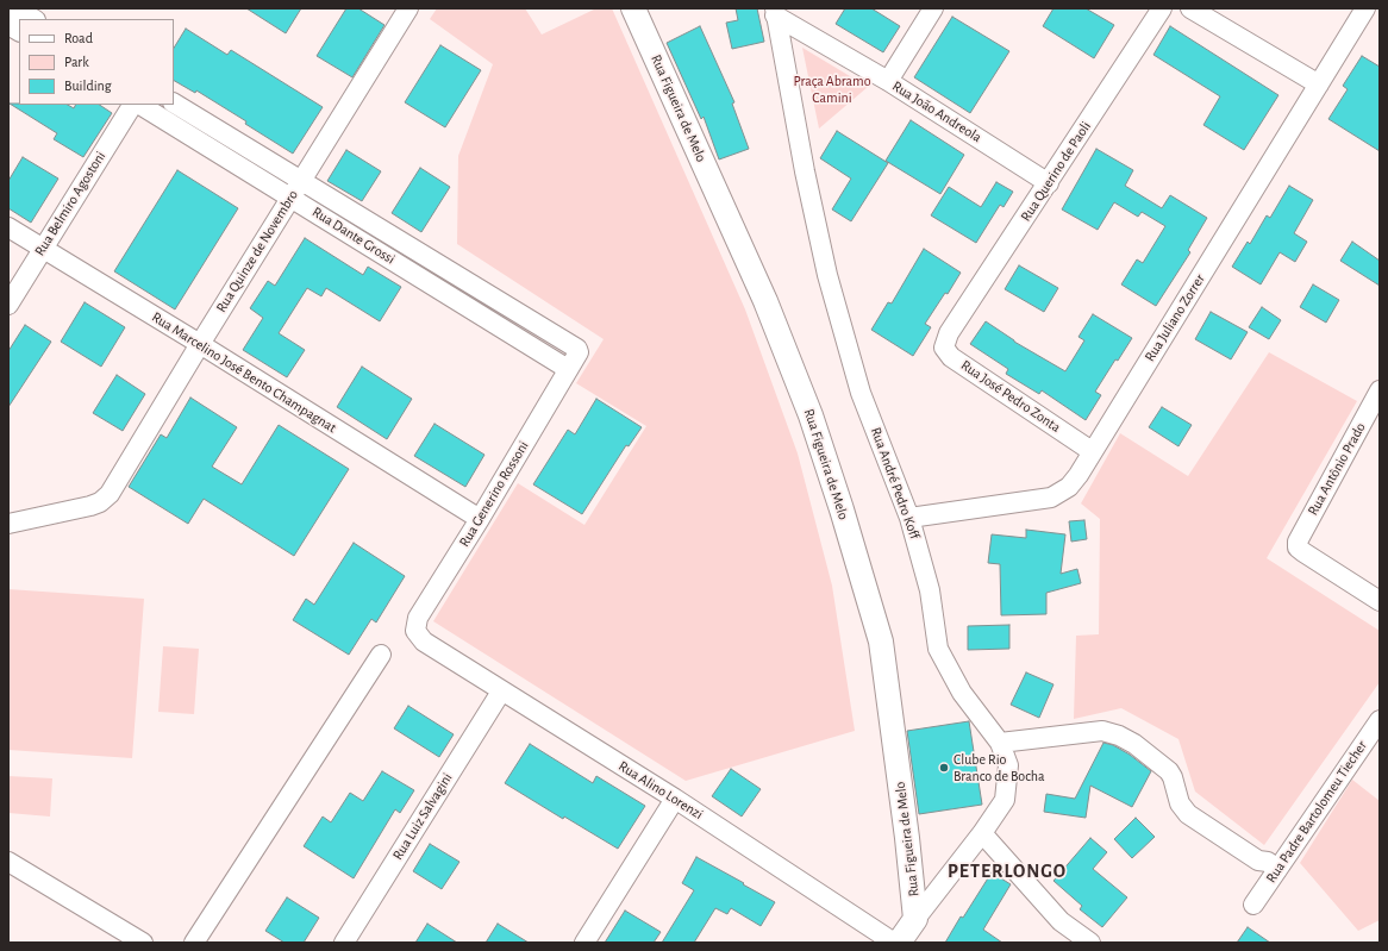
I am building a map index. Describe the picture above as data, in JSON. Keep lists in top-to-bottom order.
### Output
{
  "streets": {
    "main road": ["Rua Figueira de Melo"],
    "street": [
      "Rua João Andreola",
      "Rua Querino de Paoli",
      "Rua Belmiro Agostoni",
      "Rua Dante Grossi",
      "Rua Quinze de Novembro",
      "Rua Juliano Zorrer",
      "Rua Marcelino José Bento Champagnat",
      "Rua José Pedro Zonta",
      "Rua Antônio Prado",
      "Rua André Pedro Koff",
      "Rua Generino Rossoni",
      "Rua Alino Lorenzi",
      "Rua Padre Bartolomeu Tiecher",
      "Rua Luiz Salvagini"
    ]
  },
  "crossings": [
    ["Rua Figueira de Melo", "Rua André Pedro Koff"],
    ["Rua João Andreola", "Rua Querino de Paoli"],
    ["Rua João Andreola", "Rua André Pedro Koff"],
    ["Rua Querino de Paoli", "Rua José Pedro Zonta"],
    ["Rua Belmiro Agostoni", "Rua Marcelino José Bento Champagnat"],
    ["Rua Dante Grossi", "Rua Quinze de Novembro"],
    ["Rua Dante Grossi", "Rua Generino Rossoni"],
    ["Rua Quinze de Novembro", "Rua Marcelino José Bento Champagnat"],
    ["Rua Juliano Zorrer", "Rua José Pedro Zonta"],
    ["Rua Juliano Zorrer", "Rua André Pedro Koff"],
    ["Rua Marcelino José Bento Champagnat", "Rua Generino Rossoni"],
    ["Rua Generino Rossoni", "Rua Alino Lorenzi"],
    ["Rua Alino Lorenzi", "Rua Luiz Salvagini"]
  ],
  "districts": ["PETERLONGO"],
  "parks": ["Praça Abramo Camini"],
  "places": ["Clube Rio Branco de Bocha"],
  "legend": ["Road", "Park", "Building"]
}
